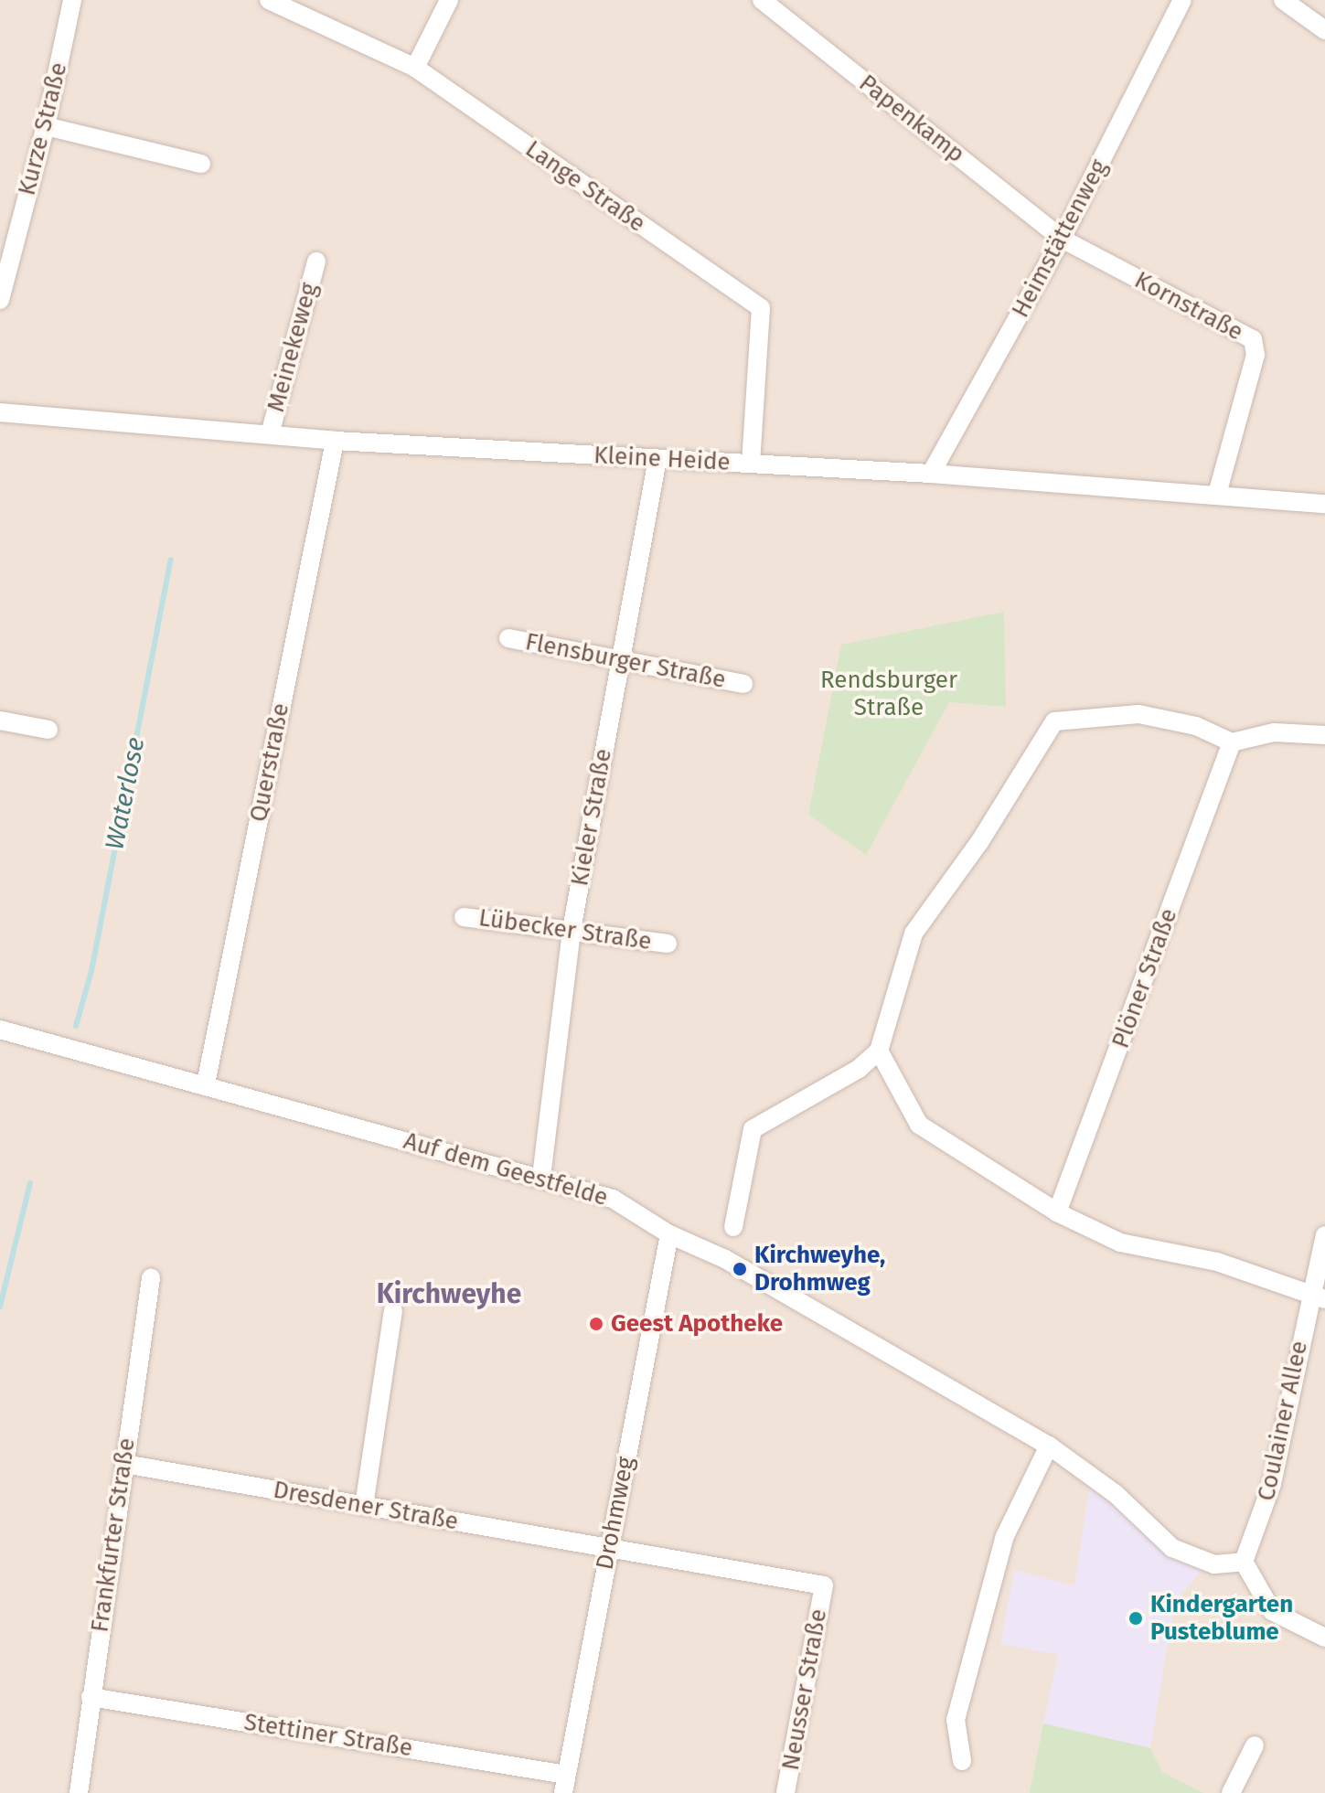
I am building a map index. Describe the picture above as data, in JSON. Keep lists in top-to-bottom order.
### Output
{
  "streets": {
    "street": [
      "Papenkamp",
      "Kurze Straße",
      "Lange Straße",
      "Heimstättenweg",
      "Kornstraße",
      "Meinekeweg",
      "Kleine Heide",
      "Flensburger Straße",
      "Querstraße",
      "Kieler Straße",
      "Lübecker Straße",
      "Plöner Straße",
      "Auf dem Geestfelde",
      "Coulainer Allee",
      "Dresdener Straße",
      "Drohmweg",
      "Frankfurter Straße",
      "Neusser Straße",
      "Stettiner Straße"
    ]
  },
  "crossings": [
    ["Papenkamp", "Heimstättenweg"],
    ["Papenkamp", "Kornstraße"],
    ["Lange Straße", "Kleine Heide"],
    ["Heimstättenweg", "Kornstraße"],
    ["Heimstättenweg", "Kleine Heide"],
    ["Kornstraße", "Kleine Heide"],
    ["Meinekeweg", "Kleine Heide"],
    ["Kleine Heide", "Querstraße"],
    ["Kleine Heide", "Kieler Straße"],
    ["Flensburger Straße", "Kieler Straße"],
    ["Querstraße", "Auf dem Geestfelde"],
    ["Kieler Straße", "Lübecker Straße"],
    ["Kieler Straße", "Auf dem Geestfelde"],
    ["Auf dem Geestfelde", "Coulainer Allee"],
    ["Auf dem Geestfelde", "Drohmweg"],
    ["Dresdener Straße", "Drohmweg"],
    ["Dresdener Straße", "Frankfurter Straße"],
    ["Dresdener Straße", "Neusser Straße"],
    ["Drohmweg", "Stettiner Straße"],
    ["Frankfurter Straße", "Stettiner Straße"]
  ],
  "districts": ["Kirchweyhe"],
  "water": ["Waterlose"],
  "parks": ["Rendsburger Straße"],
  "places": ["Kirchweyhe, Drohmweg", "Geest Apotheke", "Kindergarten Pusteblume"]
}
